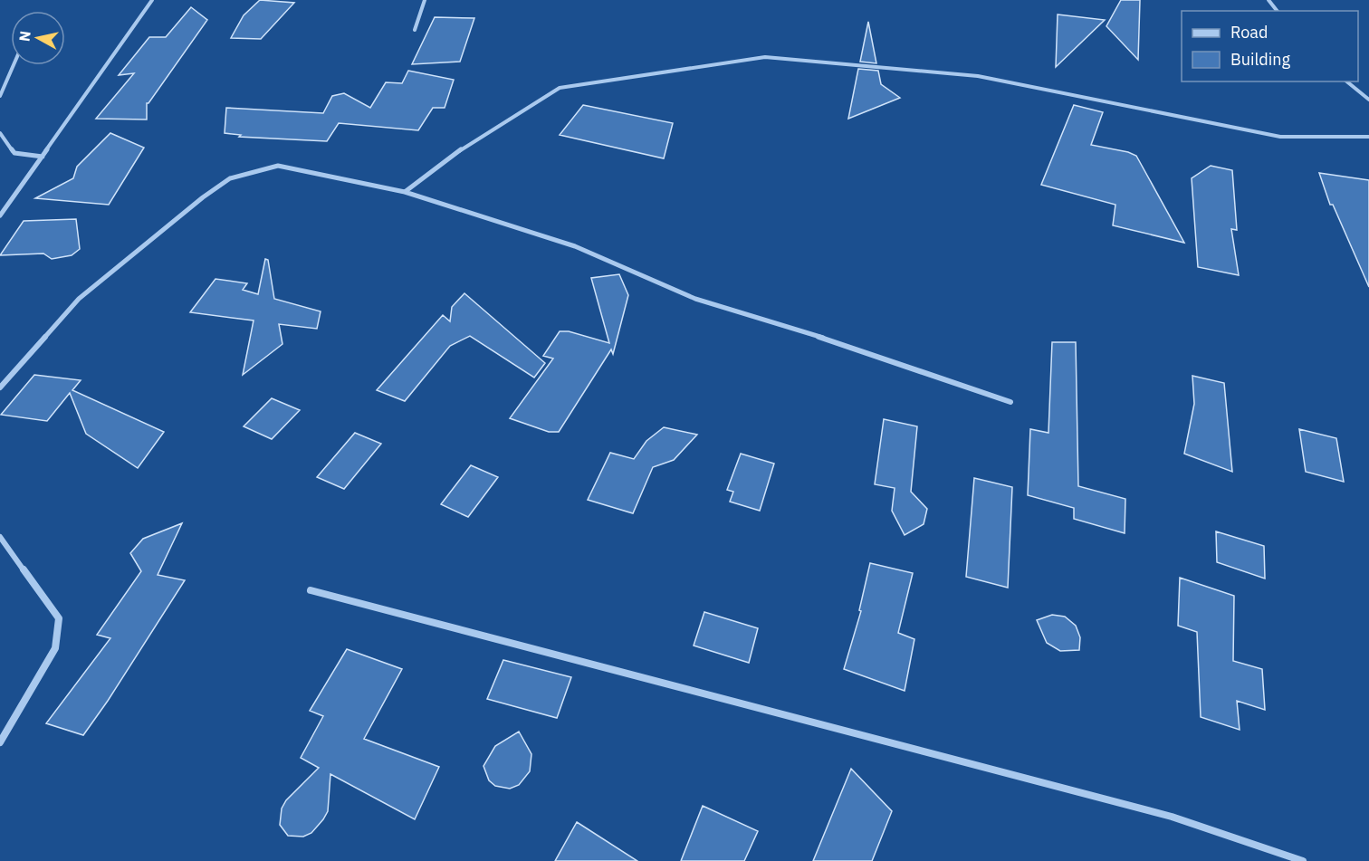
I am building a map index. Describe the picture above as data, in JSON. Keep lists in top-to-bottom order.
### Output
{
  "legend": ["Road", "Building"],
  "north": "left"
}
